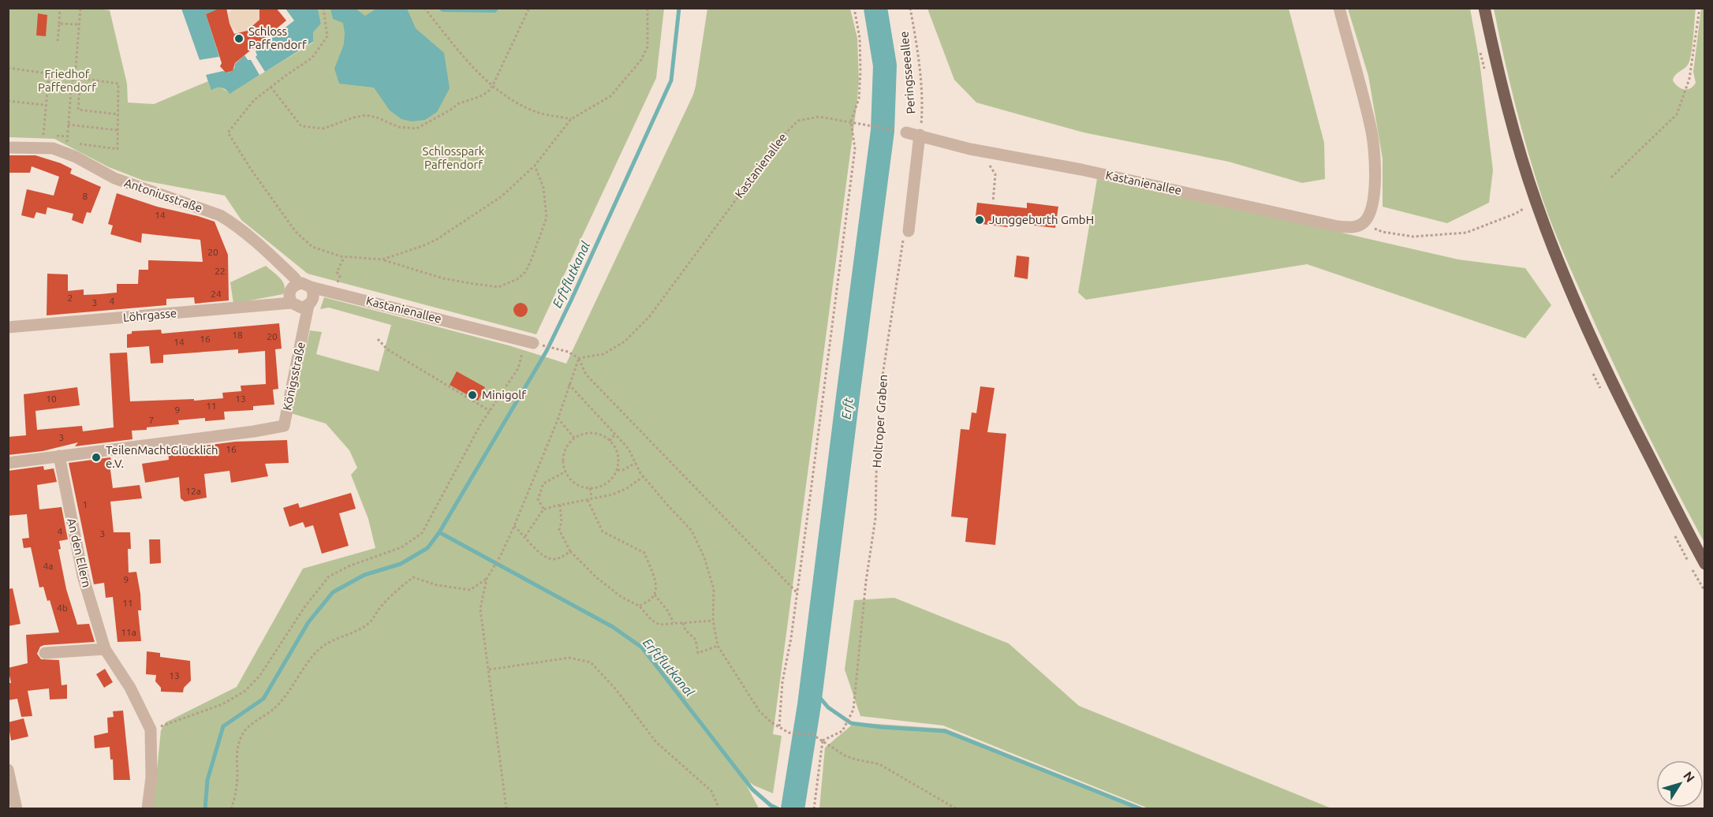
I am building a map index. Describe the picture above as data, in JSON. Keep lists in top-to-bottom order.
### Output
{
  "streets": {
    "street": [
      "Kastanienallee",
      "Antoniusstraße",
      "Löhrgasse",
      "Königsstraße",
      "An den Ellern"
    ],
    "path": ["Peringsseeallee", "Holtroper Graben"]
  },
  "crossings": [
    ["Peringsseeallee", "Kastanienallee"],
    ["Kastanienallee", "Antoniusstraße"],
    ["Kastanienallee", "Löhrgasse"],
    ["Kastanienallee", "Königsstraße"],
    ["Antoniusstraße", "Löhrgasse"],
    ["Antoniusstraße", "Königsstraße"],
    ["Löhrgasse", "Königsstraße"],
    ["Königsstraße", "An den Ellern"]
  ],
  "water": ["Erftflutkanal", "Erft"],
  "parks": ["Friedhof Paffendorf", "Schlosspark Paffendorf"],
  "places": [
    "Schloss Paffendorf",
    "Junggeburth GmbH",
    "Minigolf",
    "TeilenMachtGlücklich e.V."
  ],
  "house_numbers": [
    "8",
    "14",
    "20",
    "22",
    "24",
    "2",
    "4",
    "3",
    "18",
    "20",
    "16",
    "14",
    "10",
    "13",
    "11",
    "9",
    "7",
    "3",
    "16",
    "12a",
    "1",
    "4",
    "3",
    "4a",
    "9",
    "11",
    "4b",
    "11a",
    "13"
  ],
  "north": "top right"
}
